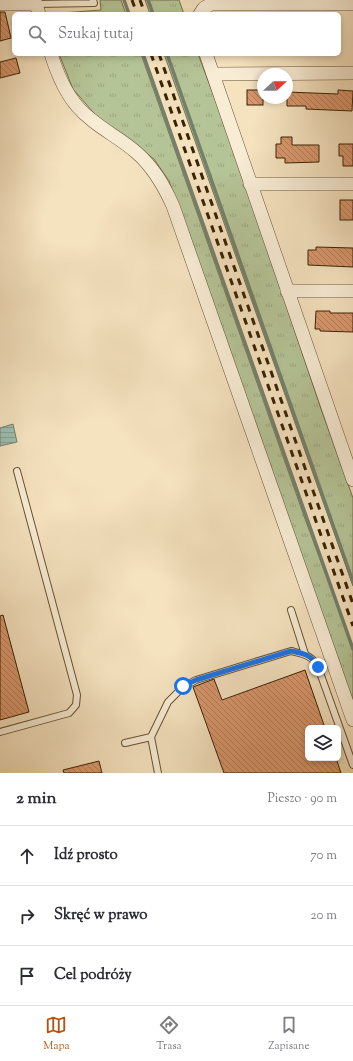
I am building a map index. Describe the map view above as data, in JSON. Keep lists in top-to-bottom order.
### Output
{
  "north": "right",
  "page": {
    "search": "Szukaj tutaj",
    "heading": ["2 min", "Pieszo · 90 m"],
    "list": [
      ["Idź prosto", "70 m"],
      ["Skręć w prawo", "20 m"],
      "Cel podróży"
    ],
    "nav": ["Mapa", "Trasa", "Zapisane"]
  }
}
